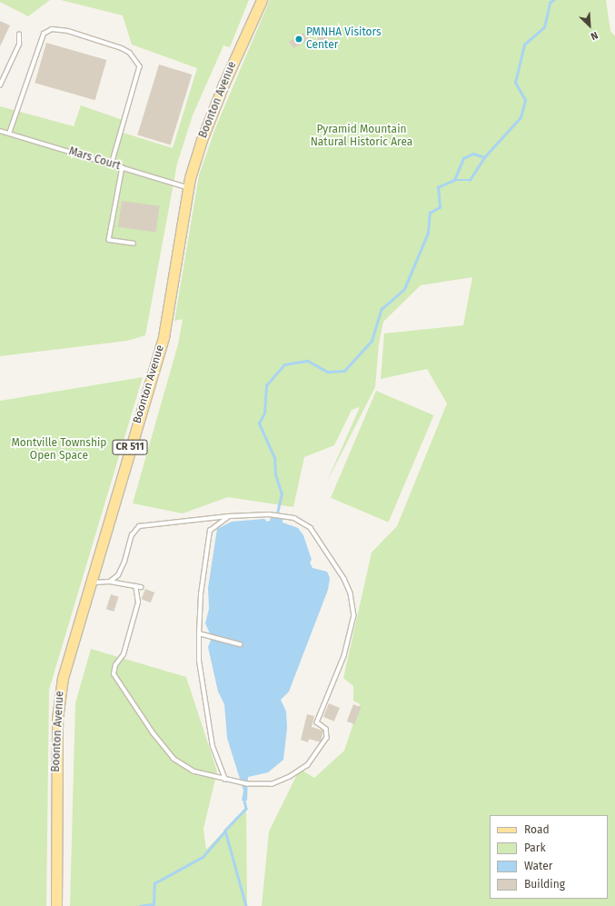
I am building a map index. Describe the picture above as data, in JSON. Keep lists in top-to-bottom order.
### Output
{
  "streets": {
    "main road": ["Boonton Avenue", "CR 511"],
    "lane": ["Mars Court"]
  },
  "crossings": [
    ["Boonton Avenue", "Mars Court"]
  ],
  "parks": ["Pyramid Mountain Natural Historic Area", "Montville Township Open Space"],
  "places": ["PMNHA Visitors Center"],
  "legend": [
    "Road",
    "Park",
    "Water",
    "Building"
  ],
  "north": "bottom right"
}
